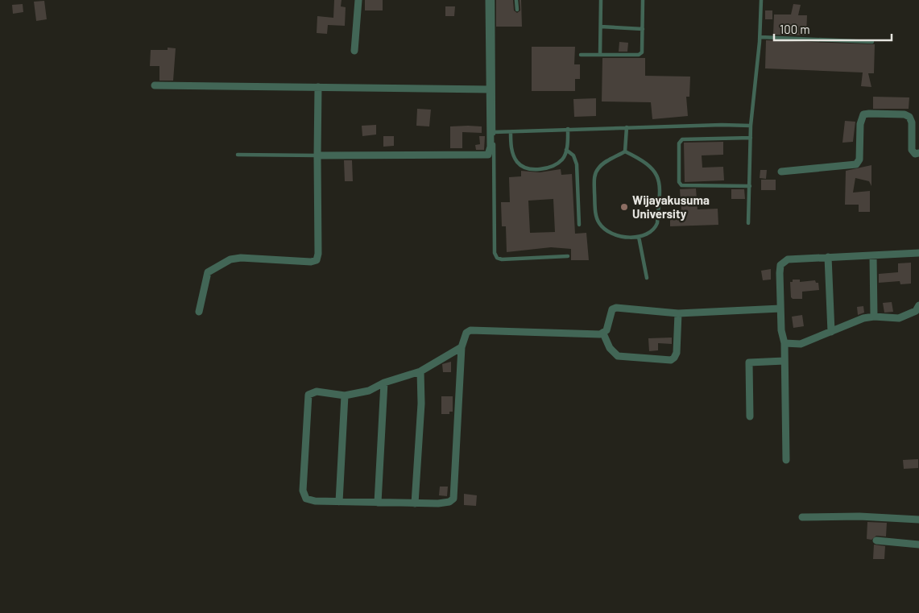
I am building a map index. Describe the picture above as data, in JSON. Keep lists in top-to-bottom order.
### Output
{
  "places": ["Wijayakusuma University"],
  "scale_bar": "100 m"
}
